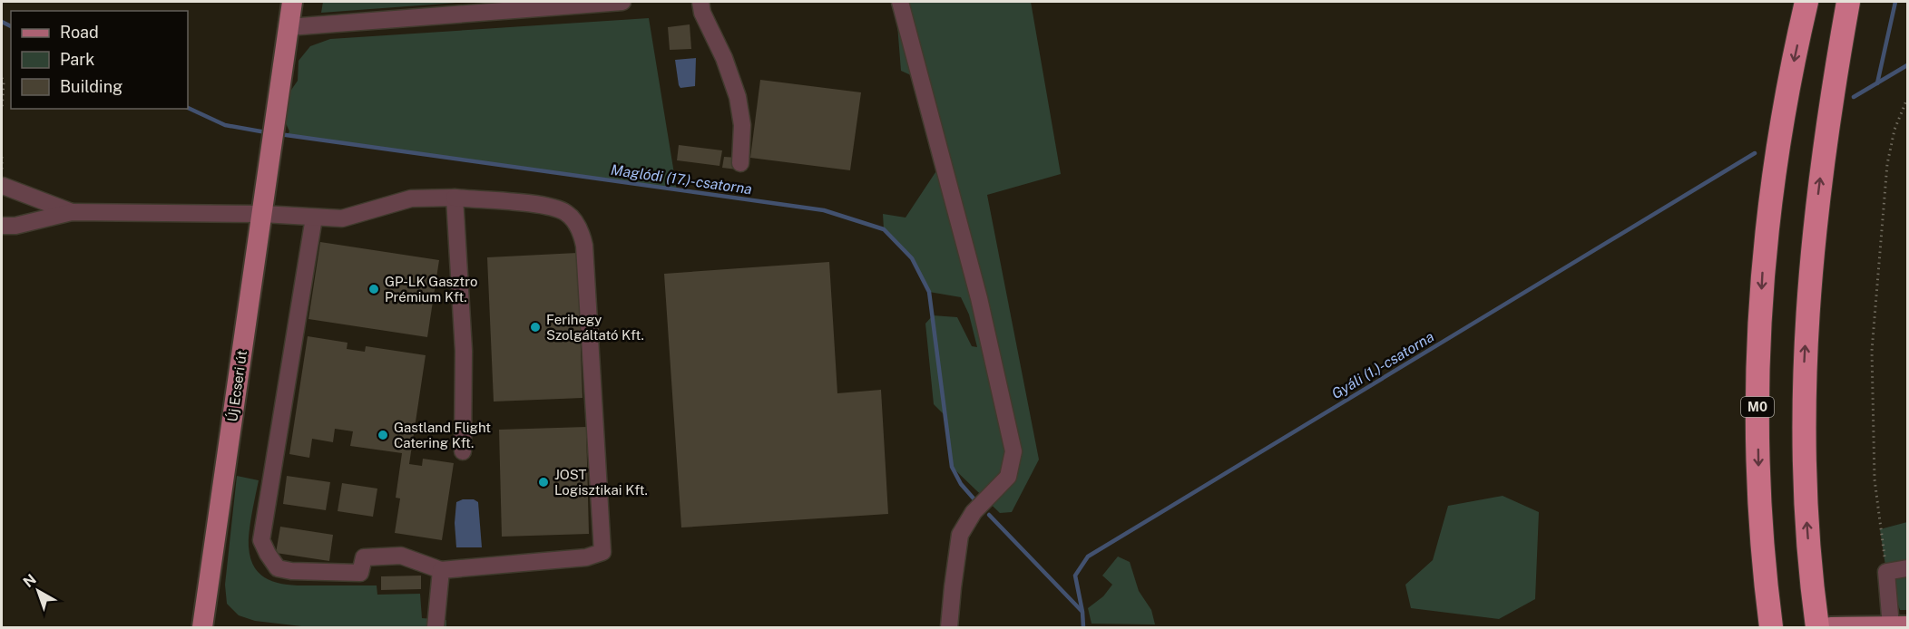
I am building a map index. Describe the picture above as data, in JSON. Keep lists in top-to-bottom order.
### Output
{
  "streets": {
    "highway": ["M0"],
    "main road": ["Új Ecseri út"]
  },
  "water": ["Maglódi (17.)-csatorna", "Gyáli (1.)-csatorna"],
  "places": [
    "GP-LK Gasztro Prémium Kft.",
    "Ferihegy Szolgáltató Kft.",
    "Gastland Flight Catering Kft.",
    "JOST Logisztikai Kft."
  ],
  "legend": ["Road", "Park", "Building"],
  "north": "top left"
}
